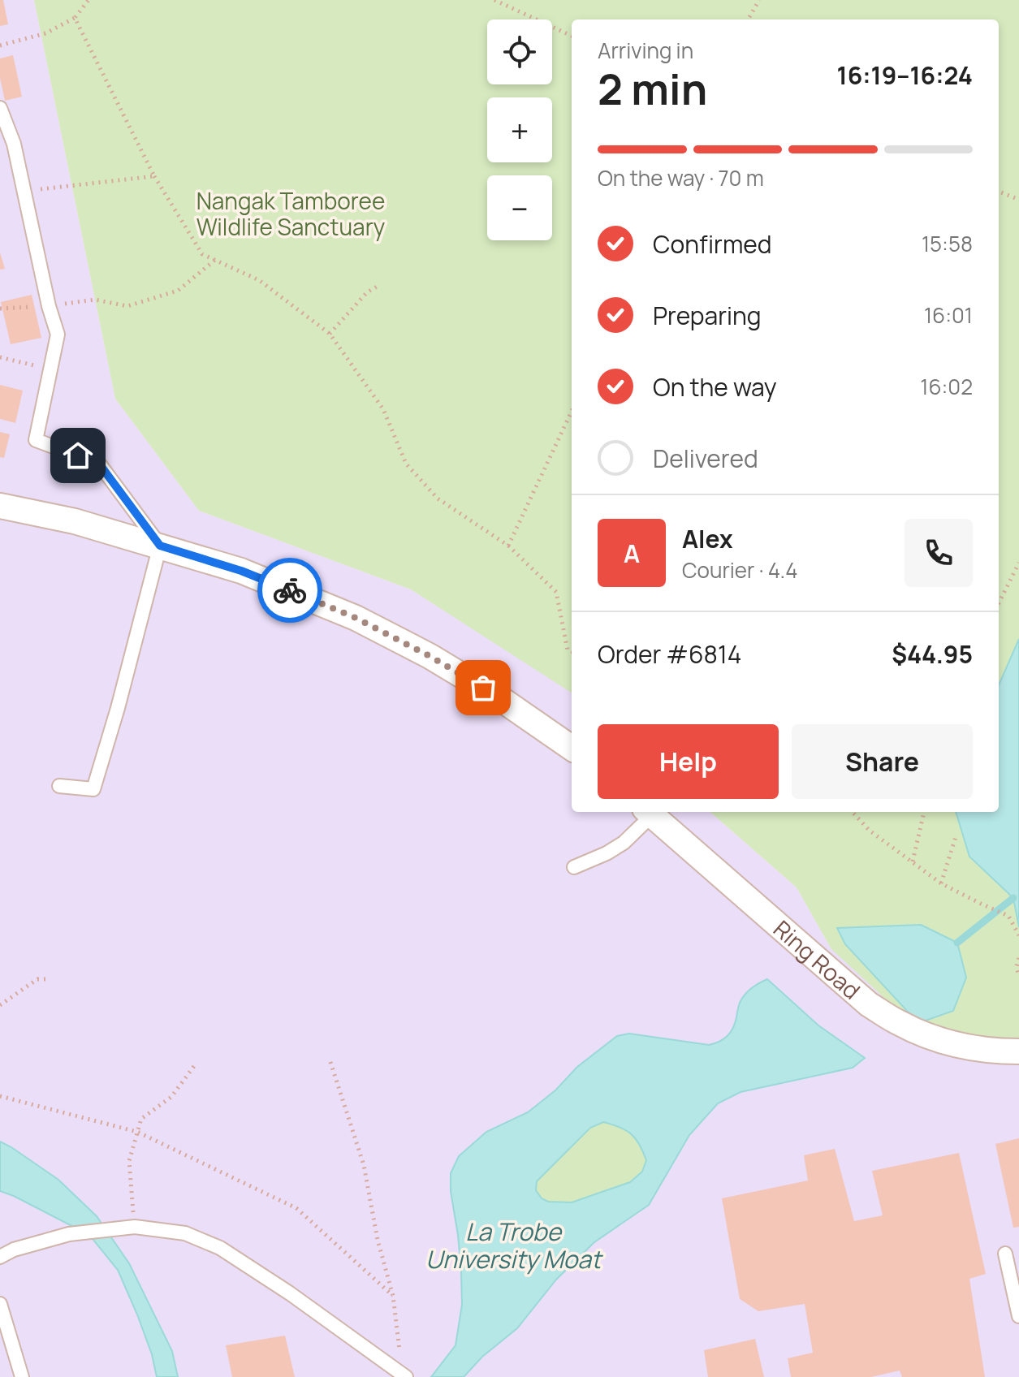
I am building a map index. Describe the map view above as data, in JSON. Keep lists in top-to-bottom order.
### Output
{
  "streets": {
    "street": ["Ring Road"]
  },
  "water": ["La Trobe University Moat"],
  "parks": ["Nangak Tamboree Wildlife Sanctuary"],
  "page": {
    "map_buttons": ["+", "−"],
    "heading": ["2 min", "Arriving in", "16:19–16:24"],
    "panel": [
      "Alex",
      "Courier · 4.4",
      "Order #6814",
      "$44.95"
    ],
    "bar": "On the way · 70 m",
    "list": [
      ["Confirmed", "15:58"],
      ["Preparing", "16:01"],
      ["On the way", "16:02"],
      "Delivered"
    ],
    "round": "A",
    "buttons": ["Help", "Share"]
  }
}
